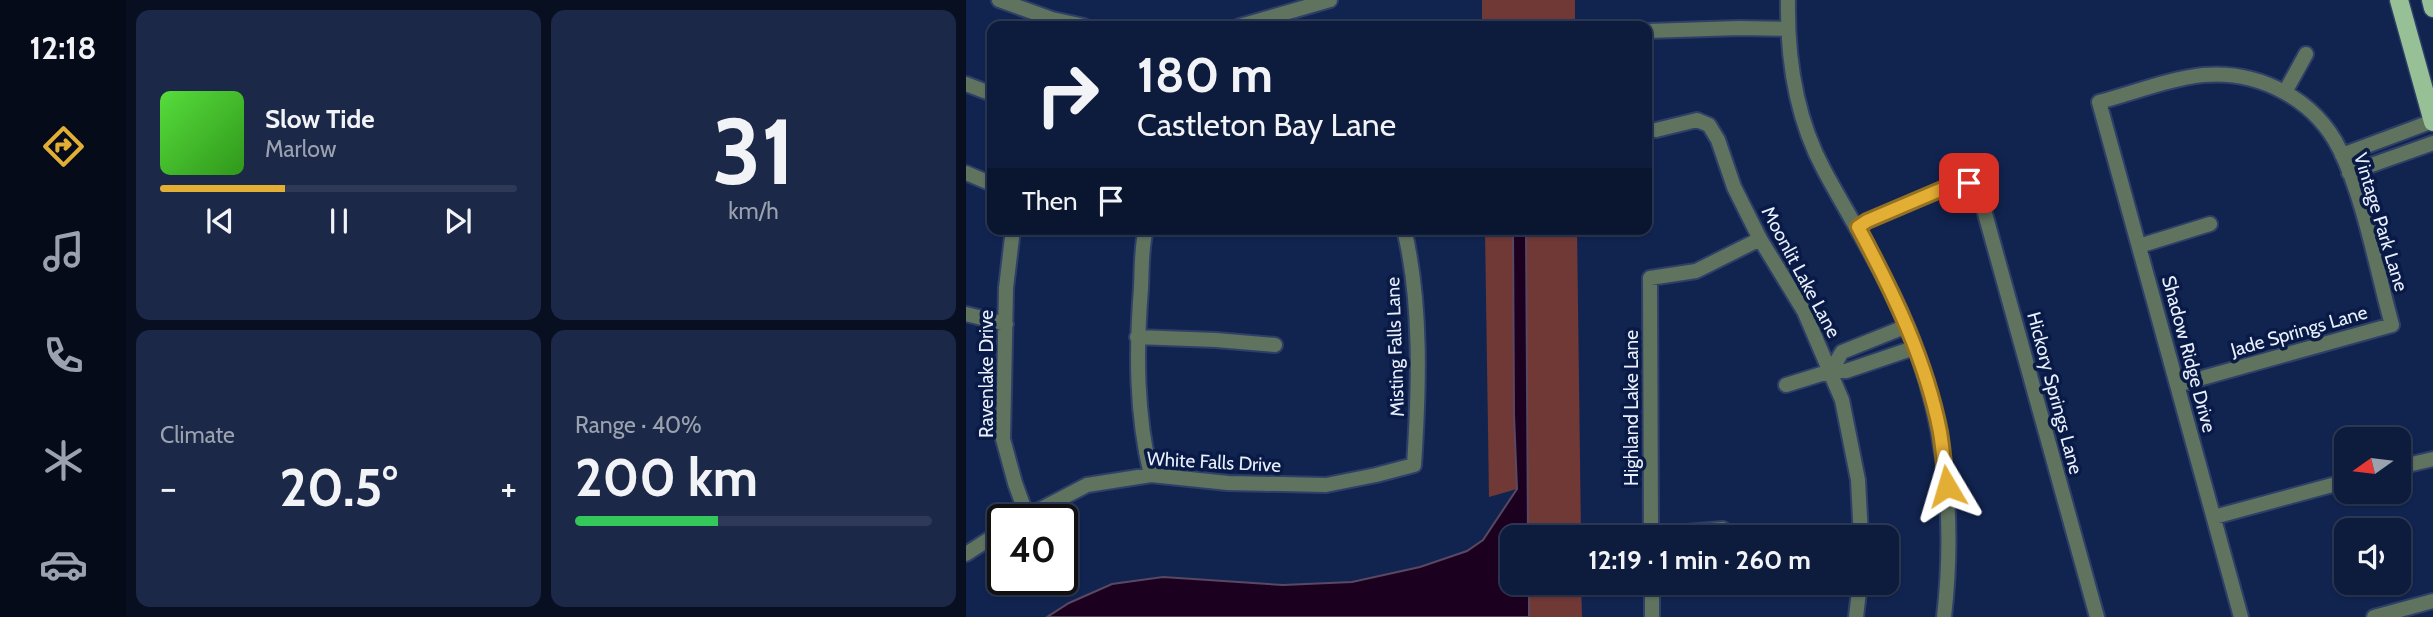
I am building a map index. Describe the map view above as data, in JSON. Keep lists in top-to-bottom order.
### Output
{
  "streets": {
    "street": [
      "Vintage Park Lane",
      "Moonlit Lake Lane",
      "Jade Springs Lane",
      "Misting Falls Lane",
      "Shadow Ridge Drive",
      "Ravenlake Drive",
      "Hickory Springs Lane",
      "Highland Lake Lane",
      "White Falls Drive"
    ]
  },
  "crossings": [
    ["Vintage Park Lane", "Jade Springs Lane"],
    ["Vintage Park Lane", "Shadow Ridge Drive"],
    ["Moonlit Lake Lane", "Highland Lake Lane"],
    ["Jade Springs Lane", "Shadow Ridge Drive"],
    ["Misting Falls Lane", "White Falls Drive"]
  ],
  "north": "left",
  "page": {
    "tabs": "12:18",
    "tile": [
      ["31", "km/h"],
      "Climate",
      ["Range · 40%", "200 km"]
    ],
    "turn": ["180 m", "Castleton Bay Lane"],
    "song": ["Slow Tide", "Marlow"],
    "then": "Then",
    "heat": ["−", "20.5°", "+"],
    "limit": "40",
    "trip": "12:19 · 1 min · 260 m"
  }
}
